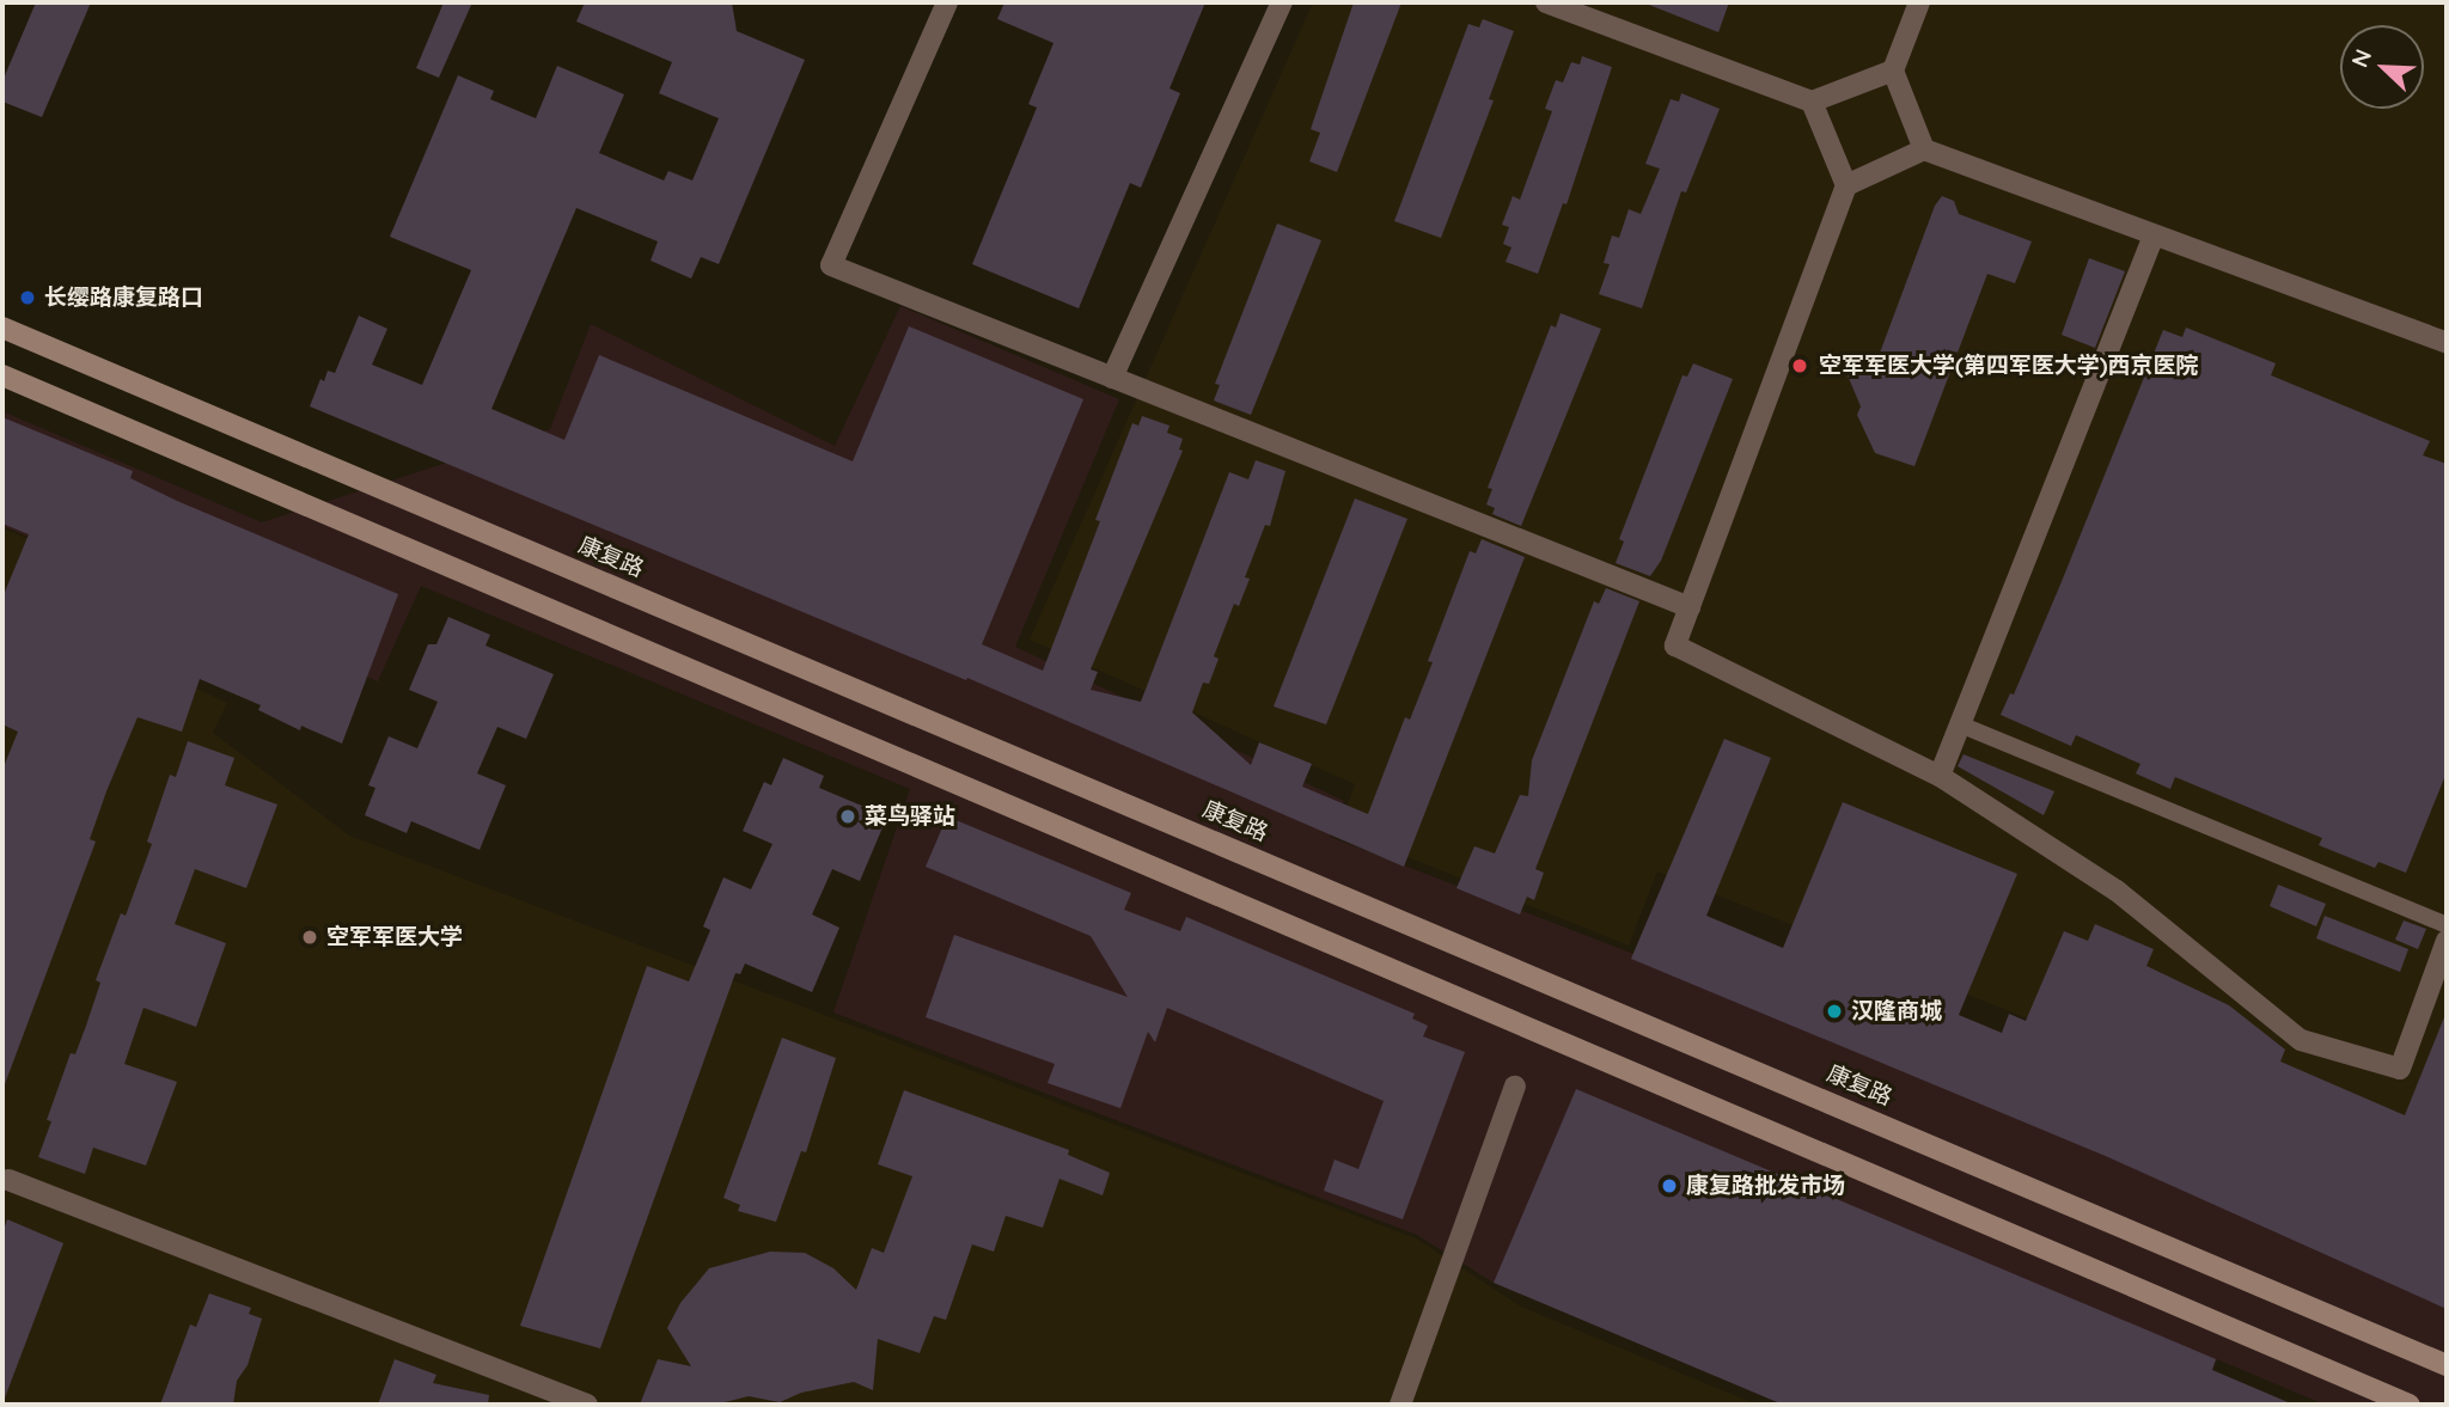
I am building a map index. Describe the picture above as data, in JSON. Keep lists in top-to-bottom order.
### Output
{
  "streets": {
    "main road": ["康复路"]
  },
  "places": [
    "长缨路康复路口",
    "空军军医大学(第四军医大学)西京医院",
    "菜鸟驿站",
    "空军军医大学",
    "汉隆商城",
    "康复路批发市场"
  ],
  "north": "top left"
}
